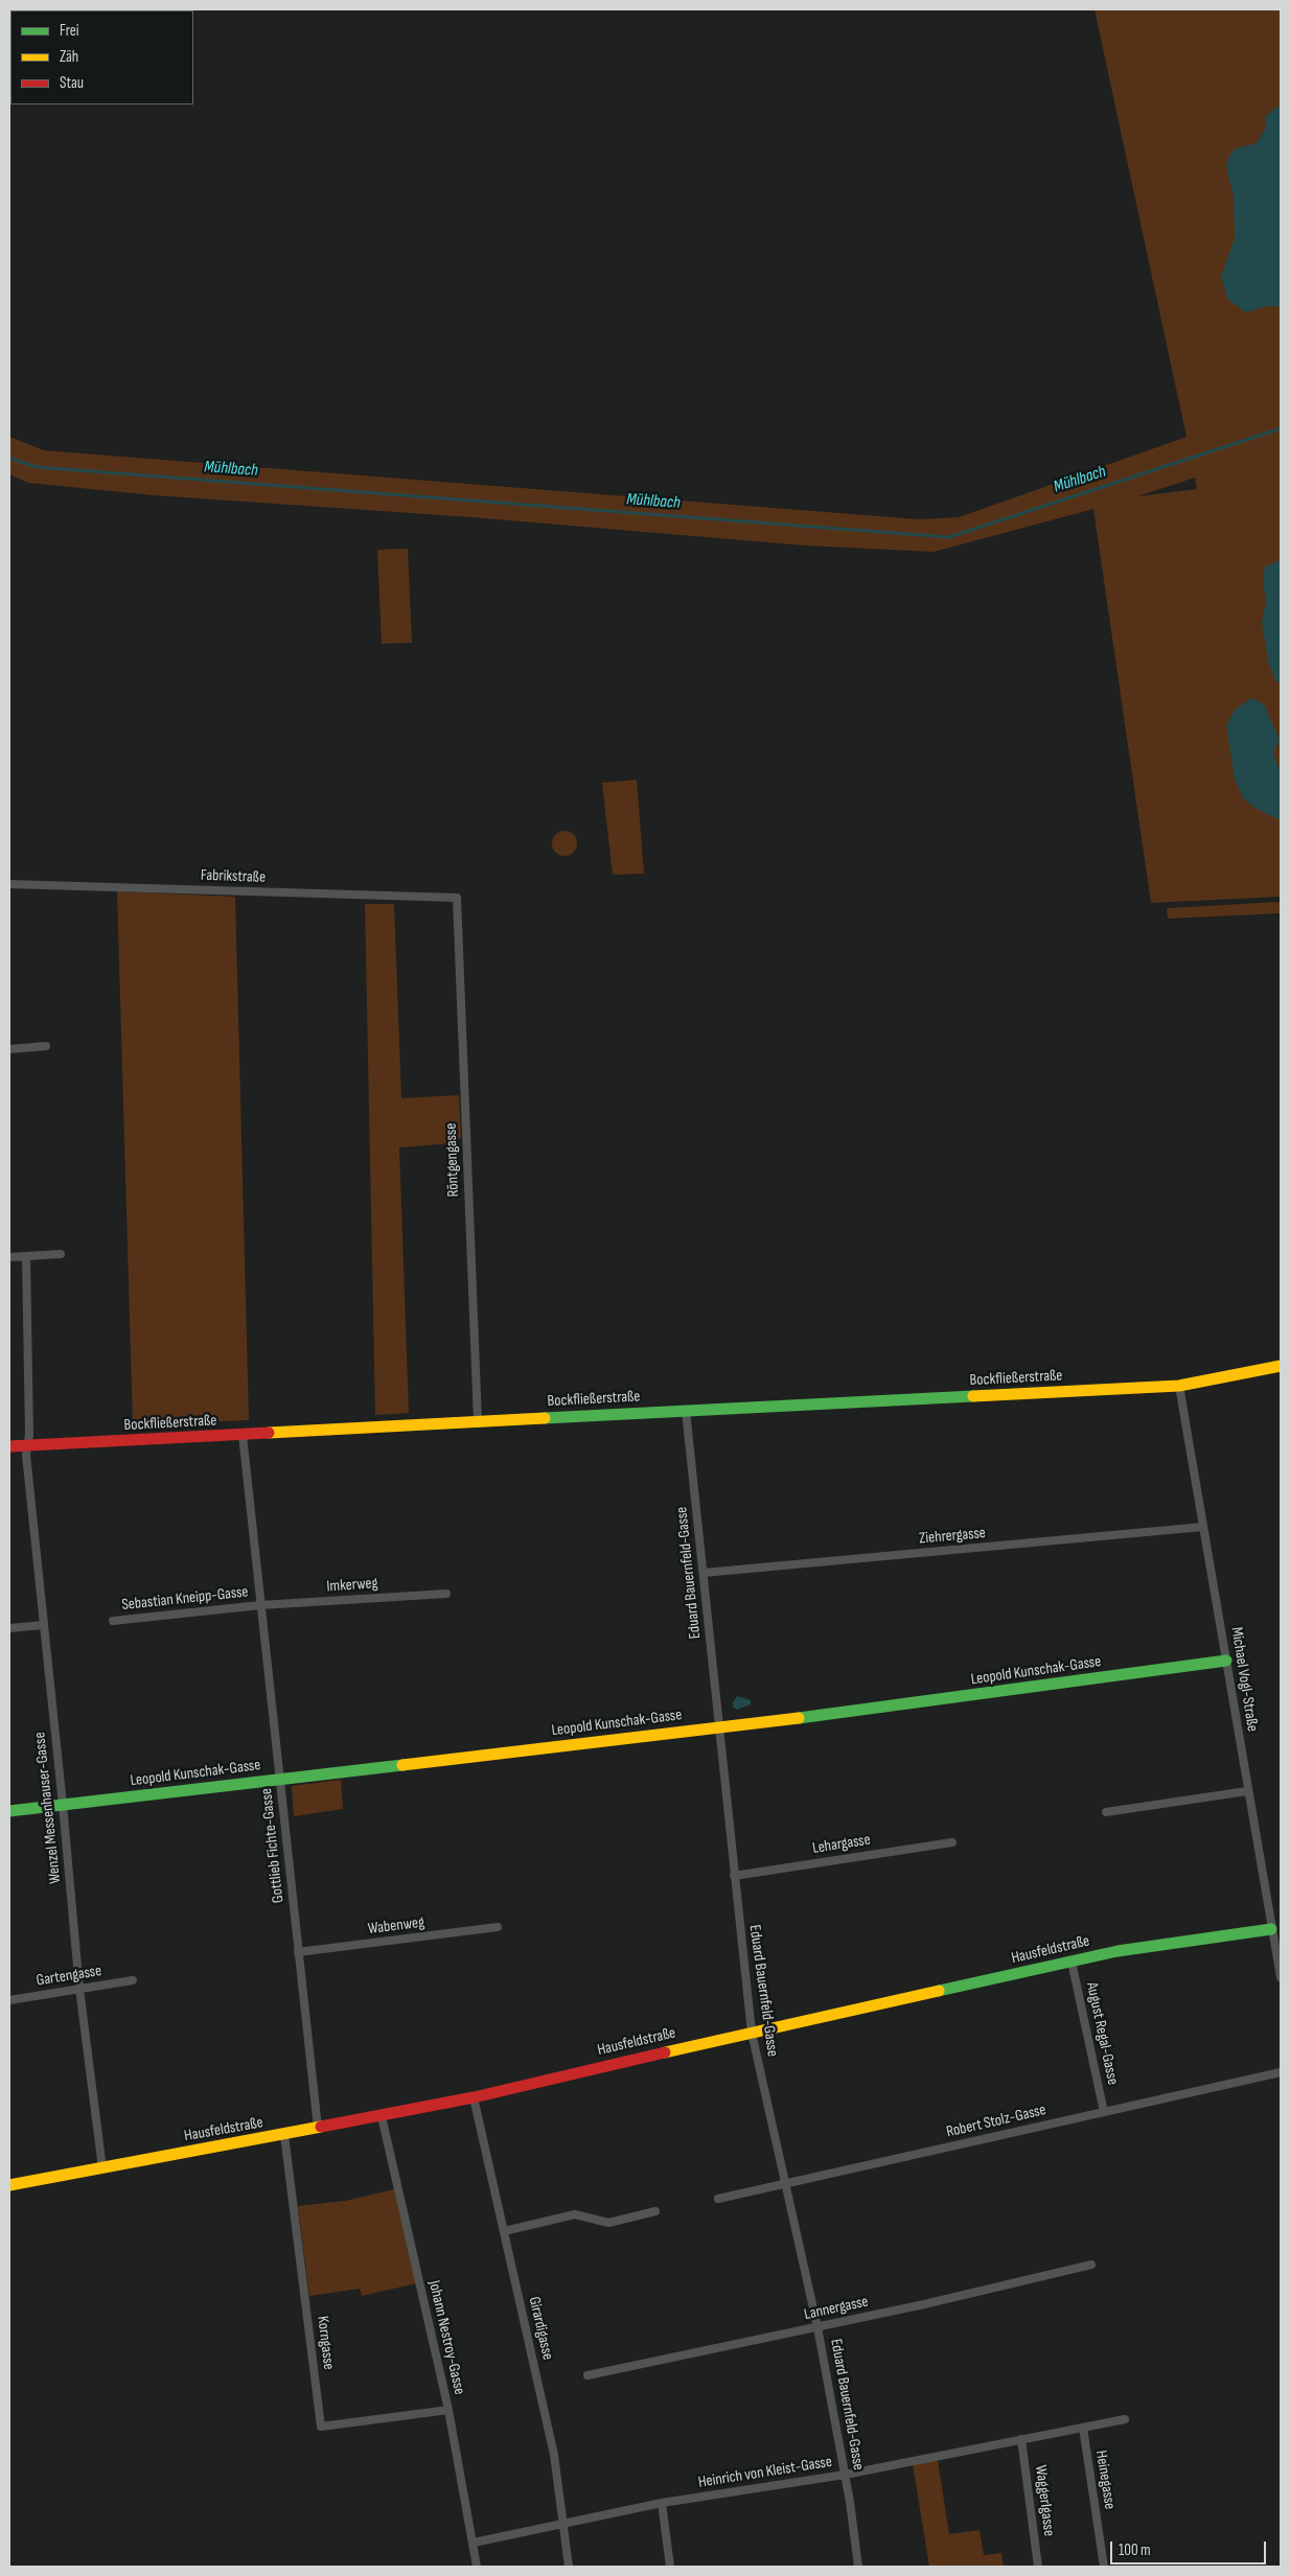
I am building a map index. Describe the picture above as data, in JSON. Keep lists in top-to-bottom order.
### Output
{
  "streets": {
    "street": [
      "Fabrikstraße",
      "Röntgengasse",
      "Bockfließerstraße",
      "Ziehrergasse",
      "Eduard Bauernfeld-Gasse",
      "Imkerweg",
      "Sebastian Kneipp-Gasse",
      "Leopold Kunschak-Gasse",
      "Michael Vogl-Straße",
      "Wenzel Messenhauser-Gasse",
      "Lehargasse",
      "Gottlieb Fichte-Gasse",
      "Wabenweg",
      "Hausfeldstraße",
      "Gartengasse",
      "August Regal-Gasse",
      "Robert Stolz-Gasse",
      "Lannergasse",
      "Girardigasse",
      "Johann Nestroy-Gasse",
      "Korngasse",
      "Heinrich von Kleist-Gasse",
      "Heinegasse",
      "Waggerlgasse"
    ]
  },
  "crossings": [
    ["Fabrikstraße", "Röntgengasse"],
    ["Röntgengasse", "Bockfließerstraße"],
    ["Bockfließerstraße", "Eduard Bauernfeld-Gasse"],
    ["Bockfließerstraße", "Michael Vogl-Straße"],
    ["Bockfließerstraße", "Wenzel Messenhauser-Gasse"],
    ["Bockfließerstraße", "Gottlieb Fichte-Gasse"],
    ["Ziehrergasse", "Eduard Bauernfeld-Gasse"],
    ["Ziehrergasse", "Michael Vogl-Straße"],
    ["Eduard Bauernfeld-Gasse", "Leopold Kunschak-Gasse"],
    ["Eduard Bauernfeld-Gasse", "Lehargasse"],
    ["Eduard Bauernfeld-Gasse", "Hausfeldstraße"],
    ["Eduard Bauernfeld-Gasse", "Robert Stolz-Gasse"],
    ["Eduard Bauernfeld-Gasse", "Lannergasse"],
    ["Eduard Bauernfeld-Gasse", "Heinrich von Kleist-Gasse"],
    ["Imkerweg", "Sebastian Kneipp-Gasse"],
    ["Imkerweg", "Gottlieb Fichte-Gasse"],
    ["Sebastian Kneipp-Gasse", "Gottlieb Fichte-Gasse"],
    ["Leopold Kunschak-Gasse", "Michael Vogl-Straße"],
    ["Leopold Kunschak-Gasse", "Wenzel Messenhauser-Gasse"],
    ["Leopold Kunschak-Gasse", "Gottlieb Fichte-Gasse"],
    ["Michael Vogl-Straße", "Hausfeldstraße"],
    ["Wenzel Messenhauser-Gasse", "Hausfeldstraße"],
    ["Wenzel Messenhauser-Gasse", "Gartengasse"],
    ["Gottlieb Fichte-Gasse", "Wabenweg"],
    ["Gottlieb Fichte-Gasse", "Hausfeldstraße"],
    ["Hausfeldstraße", "August Regal-Gasse"],
    ["Hausfeldstraße", "Girardigasse"],
    ["Hausfeldstraße", "Johann Nestroy-Gasse"],
    ["Hausfeldstraße", "Korngasse"],
    ["August Regal-Gasse", "Robert Stolz-Gasse"],
    ["Girardigasse", "Heinrich von Kleist-Gasse"],
    ["Johann Nestroy-Gasse", "Korngasse"],
    ["Johann Nestroy-Gasse", "Heinrich von Kleist-Gasse"],
    ["Heinrich von Kleist-Gasse", "Heinegasse"],
    ["Heinrich von Kleist-Gasse", "Waggerlgasse"]
  ],
  "water": ["Mühlbach"],
  "legend": ["Frei", "Zäh", "Stau"],
  "scale_bar": "100 m"
}
